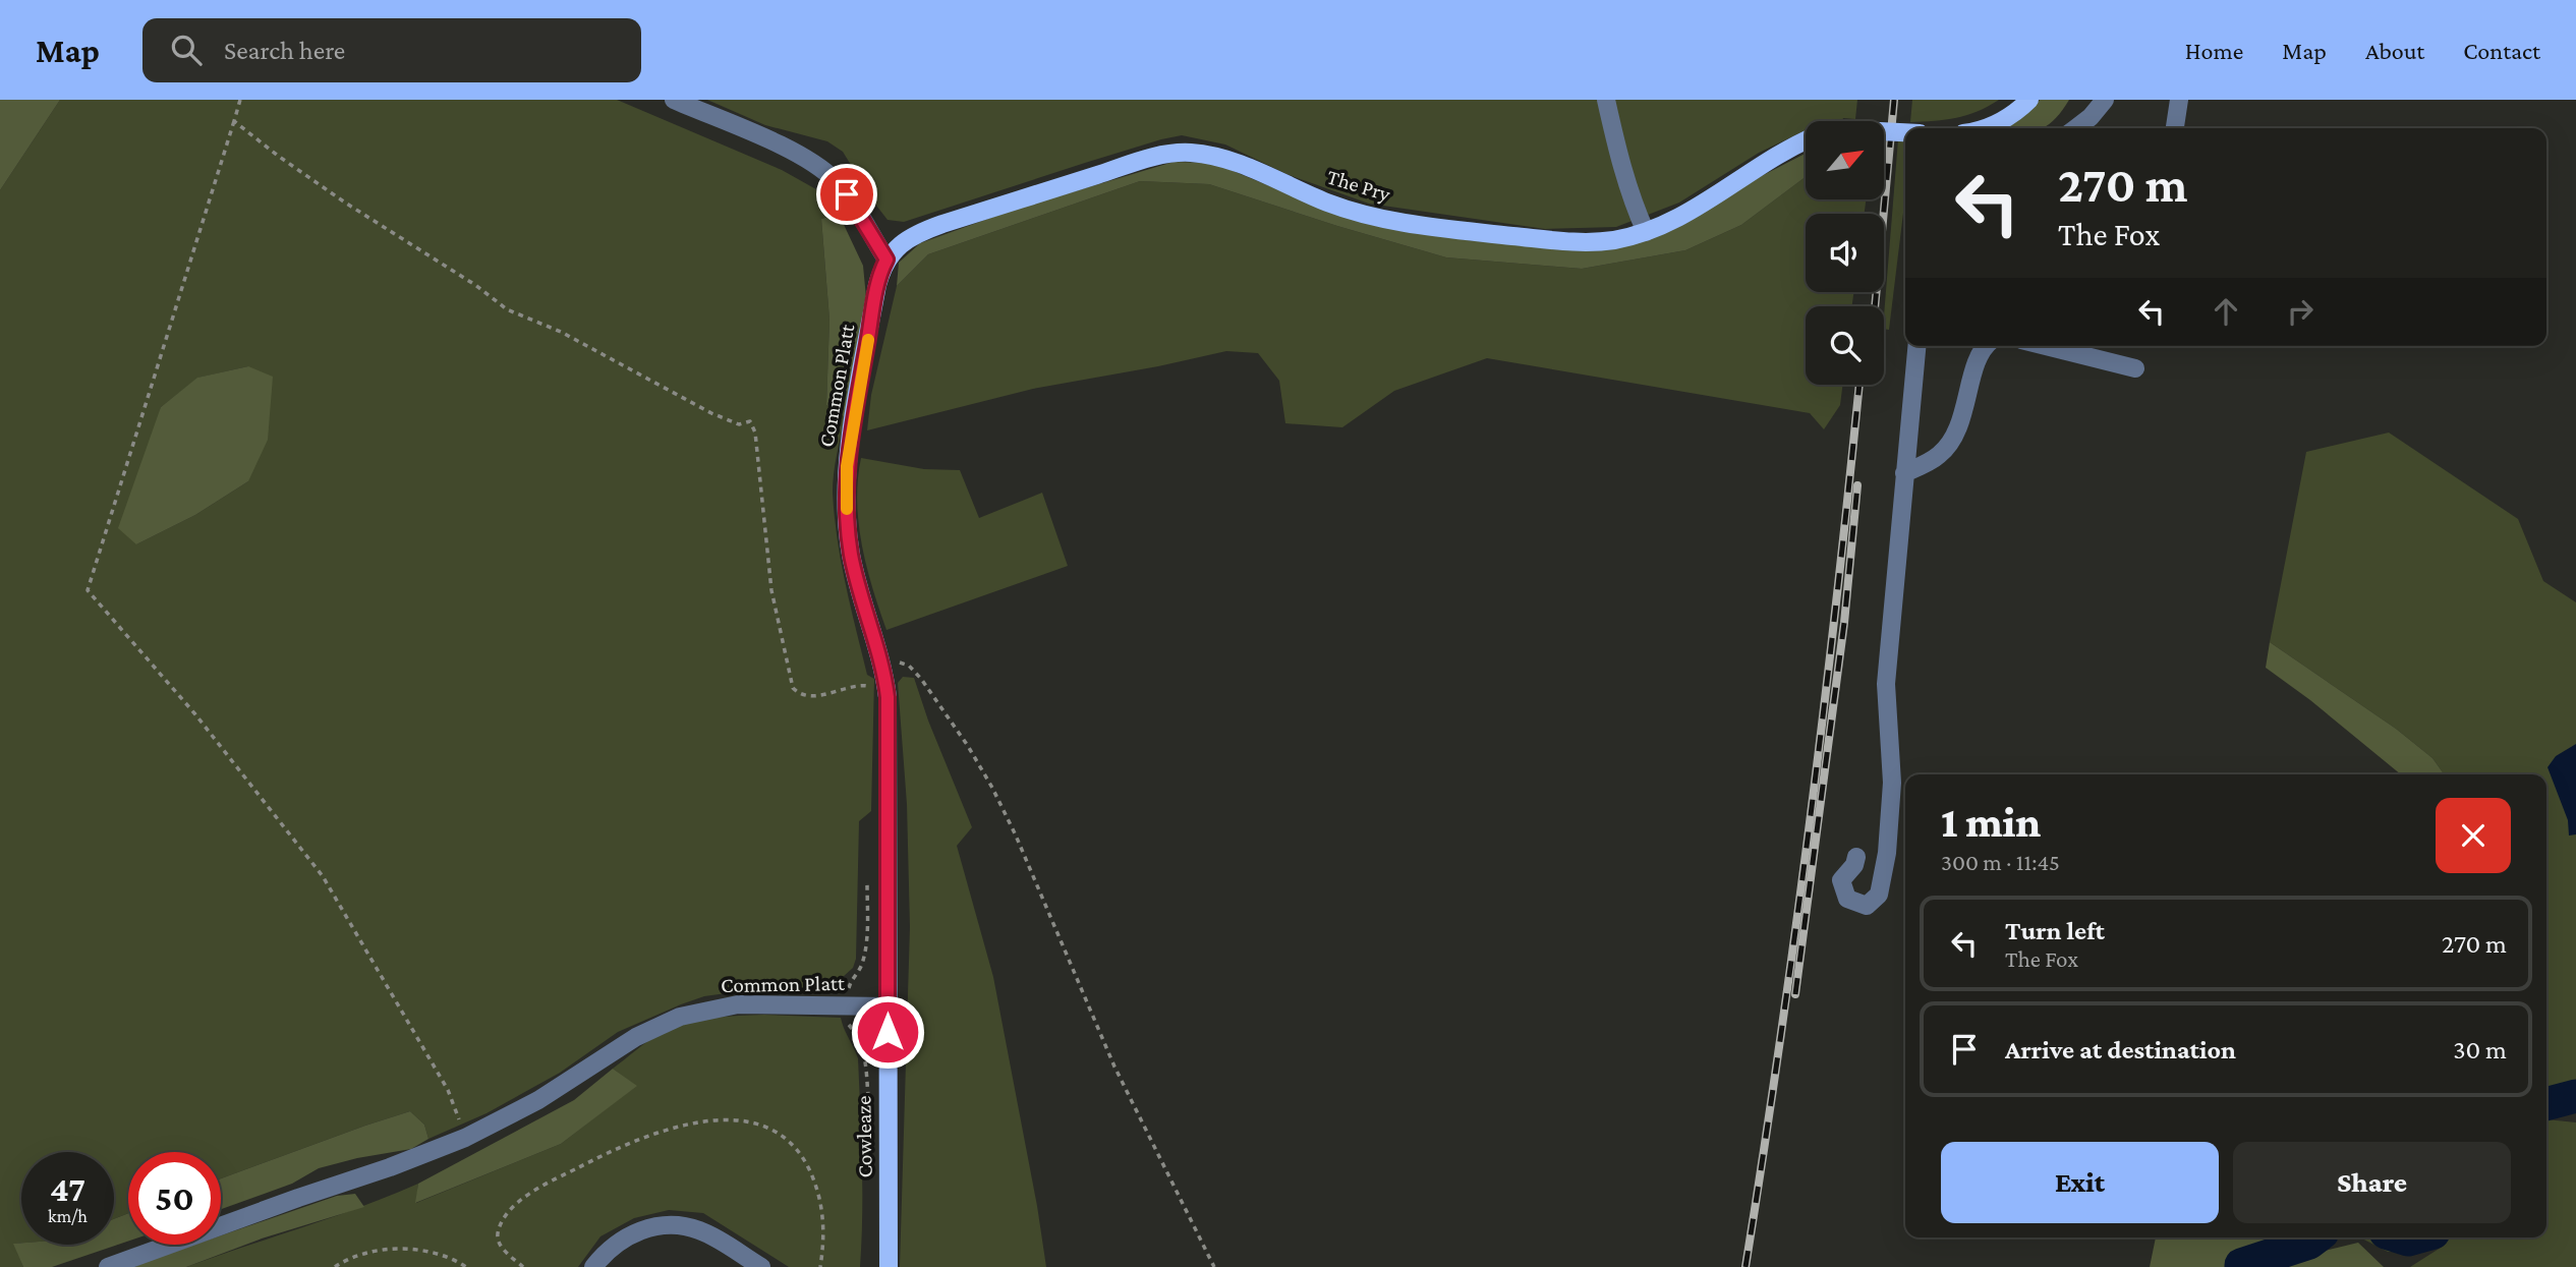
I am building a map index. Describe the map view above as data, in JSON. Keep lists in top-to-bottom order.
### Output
{
  "streets": {
    "main road": ["The Pry", "Common Platt", "Cowleaze"]
  },
  "crossings": [
    ["The Pry", "Common Platt"],
    ["Common Platt", "Cowleaze"]
  ],
  "north": "top right",
  "page": {
    "header": "Map",
    "search": "Search here",
    "nav": [
      "Home",
      "Map",
      "About",
      "Contact"
    ],
    "turn": ["270 m", "The Fox"],
    "heading": ["1 min", "300 m · 11:45"],
    "list": [
      {
        "name": "Turn left",
        "note": "The Fox",
        "value": "270 m"
      },
      {
        "name": "Arrive at destination",
        "value": "30 m"
      }
    ],
    "buttons": ["Exit", "Share"],
    "speed": "47 km/h",
    "limit": "50"
  }
}
